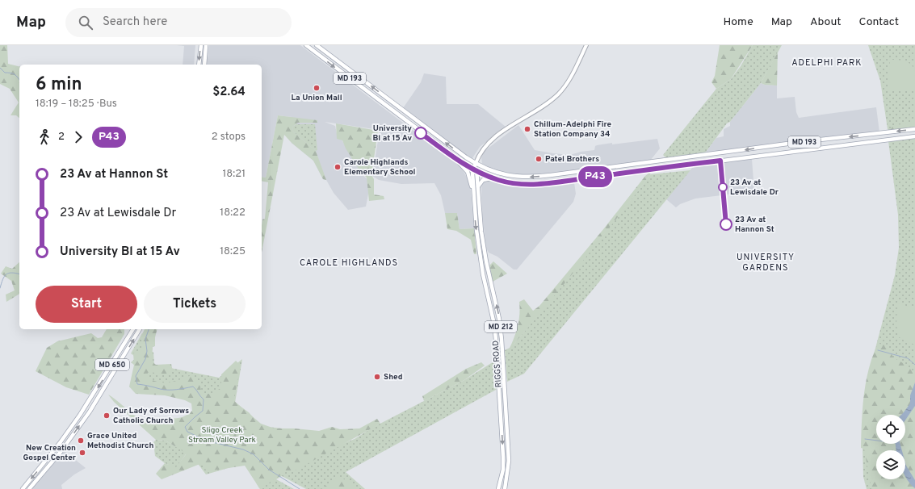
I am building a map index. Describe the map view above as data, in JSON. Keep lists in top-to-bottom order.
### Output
{
  "streets": {
    "main road": [
      "MD 193",
      "MD 212",
      "RIGGS ROAD",
      "MD 650"
    ]
  },
  "crossings": [
    ["MD 193", "RIGGS ROAD"]
  ],
  "districts": ["ADELPHI PARK", "UNIVERSITY GARDENS", "CAROLE HIGHLANDS"],
  "parks": ["Sligo Creek Stream Valley Park"],
  "places": [
    "La Union Mall",
    "Chillum-Adelphi Fire Station Company 34",
    "University Bl at 15 Av",
    "Patel Brothers",
    "Carole Highlands Elementary School",
    "23 Av at Lewisdale Dr",
    "23 Av at Hannon St",
    "Shed",
    "Our Lady of Sorrows Catholic Church",
    "Grace United Methodist Church",
    "New Creation Gospel Center"
  ],
  "lines": ["bus line P43"],
  "page": {
    "header": "Map",
    "search": "Search here",
    "nav": [
      "Home",
      "Map",
      "About",
      "Contact"
    ],
    "on_map": "P43",
    "heading": ["6 min", "18:19 – 18:25 · Bus", "$2.64"],
    "legs": ["2", "P43", "2 stops"],
    "list": [
      {
        "name": "23 Av at Hannon St",
        "value": "18:21"
      },
      {
        "name": "23 Av at Lewisdale Dr",
        "value": "18:22"
      },
      {
        "name": "University Bl at 15 Av",
        "value": "18:25"
      }
    ],
    "buttons": ["Start", "Tickets"]
  }
}
